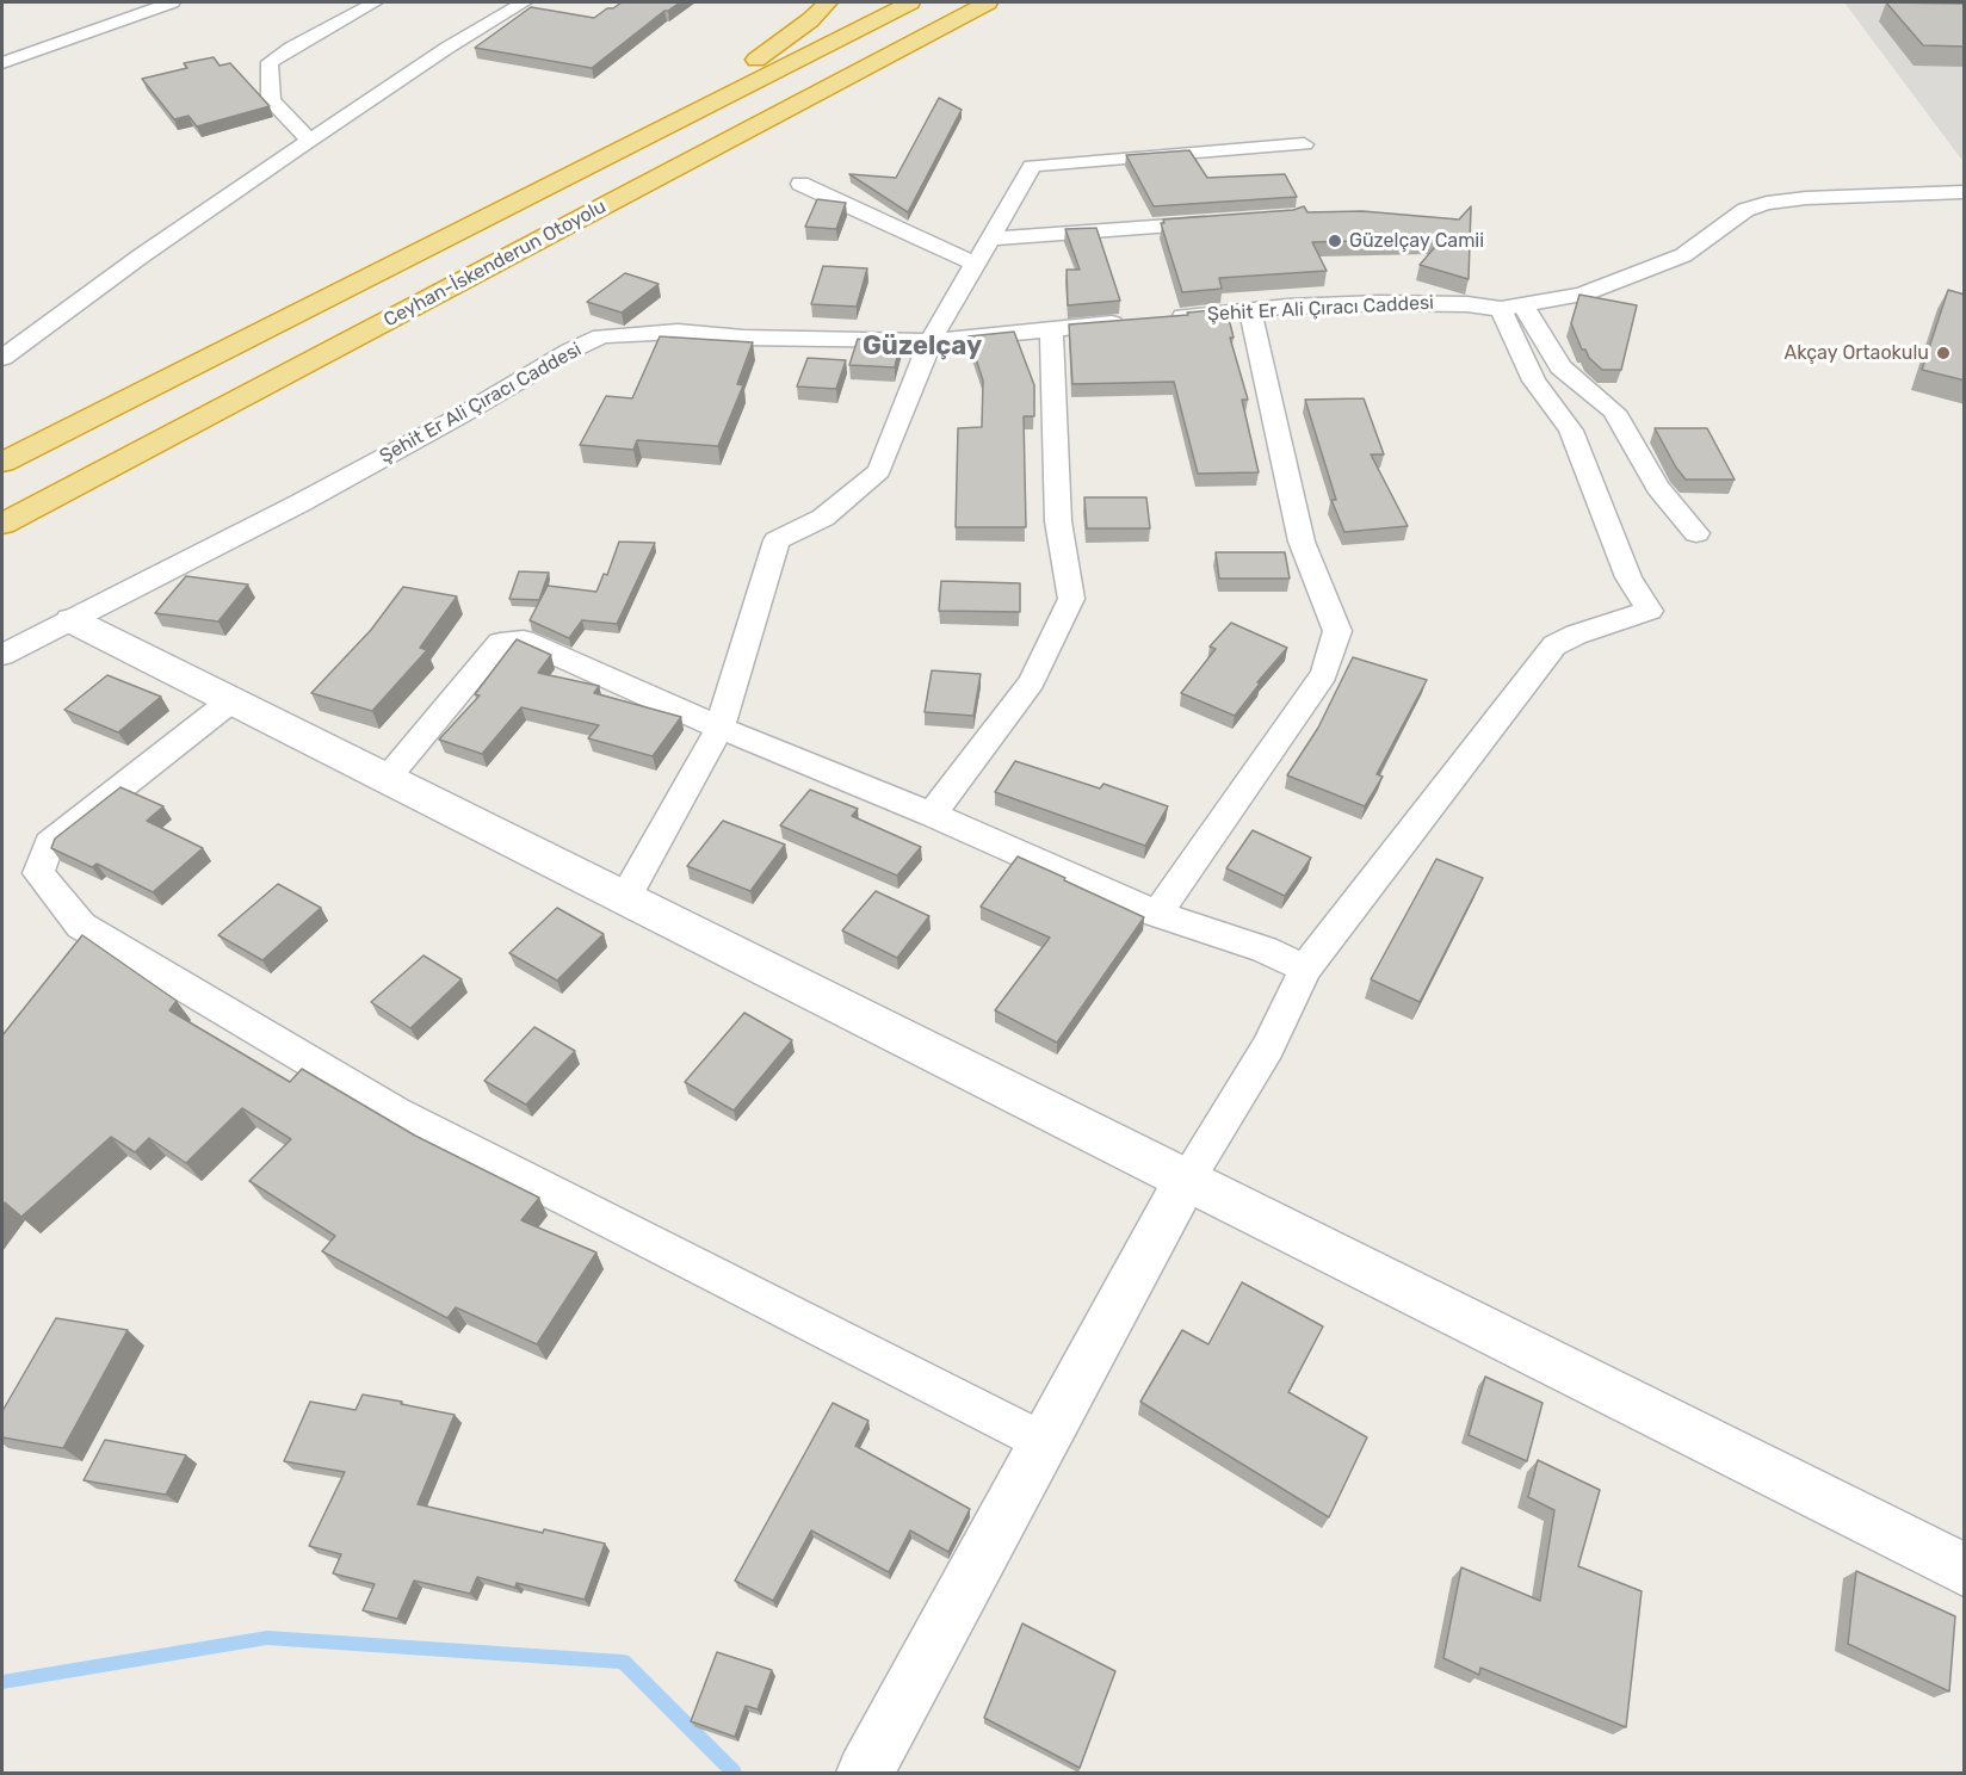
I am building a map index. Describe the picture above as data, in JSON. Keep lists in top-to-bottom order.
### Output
{
  "streets": {
    "highway": ["Ceyhan-İskenderun Otoyolu"],
    "street": ["Şehit Er Ali Çıracı Caddesi"]
  },
  "districts": ["Güzelçay"],
  "places": ["Güzelçay Camii", "Akçay Ortaokulu"]
}
